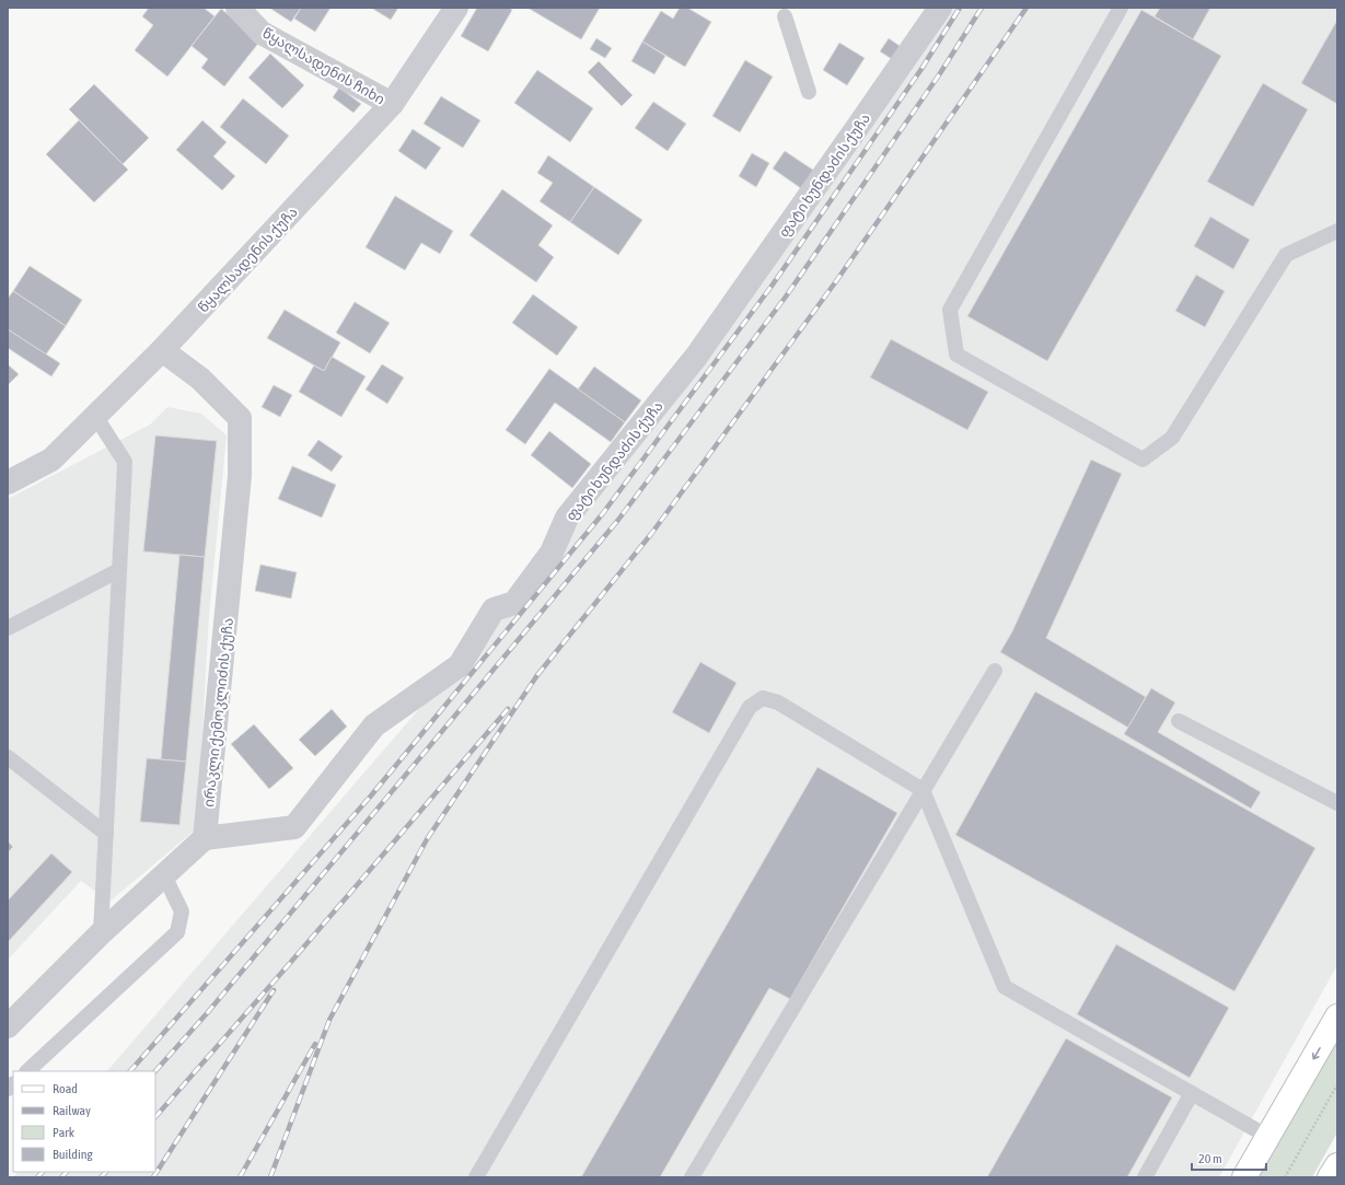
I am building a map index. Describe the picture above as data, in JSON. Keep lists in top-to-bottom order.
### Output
{
  "streets": {
    "street": [
      "წყალსადენის ჩიხი",
      "ფატი ხუნდაძის ქუჩა",
      "წყალსადენის ქუჩა",
      "ირაკლი ქემოკლიძის ქუჩა"
    ]
  },
  "crossings": [
    ["წყალსადენის ჩიხი", "წყალსადენის ქუჩა"],
    ["ფატი ხუნდაძის ქუჩა", "ირაკლი ქემოკლიძის ქუჩა"],
    ["წყალსადენის ქუჩა", "ირაკლი ქემოკლიძის ქუჩა"]
  ],
  "legend": [
    "Road",
    "Railway",
    "Park",
    "Building"
  ],
  "scale_bar": "20 m"
}
